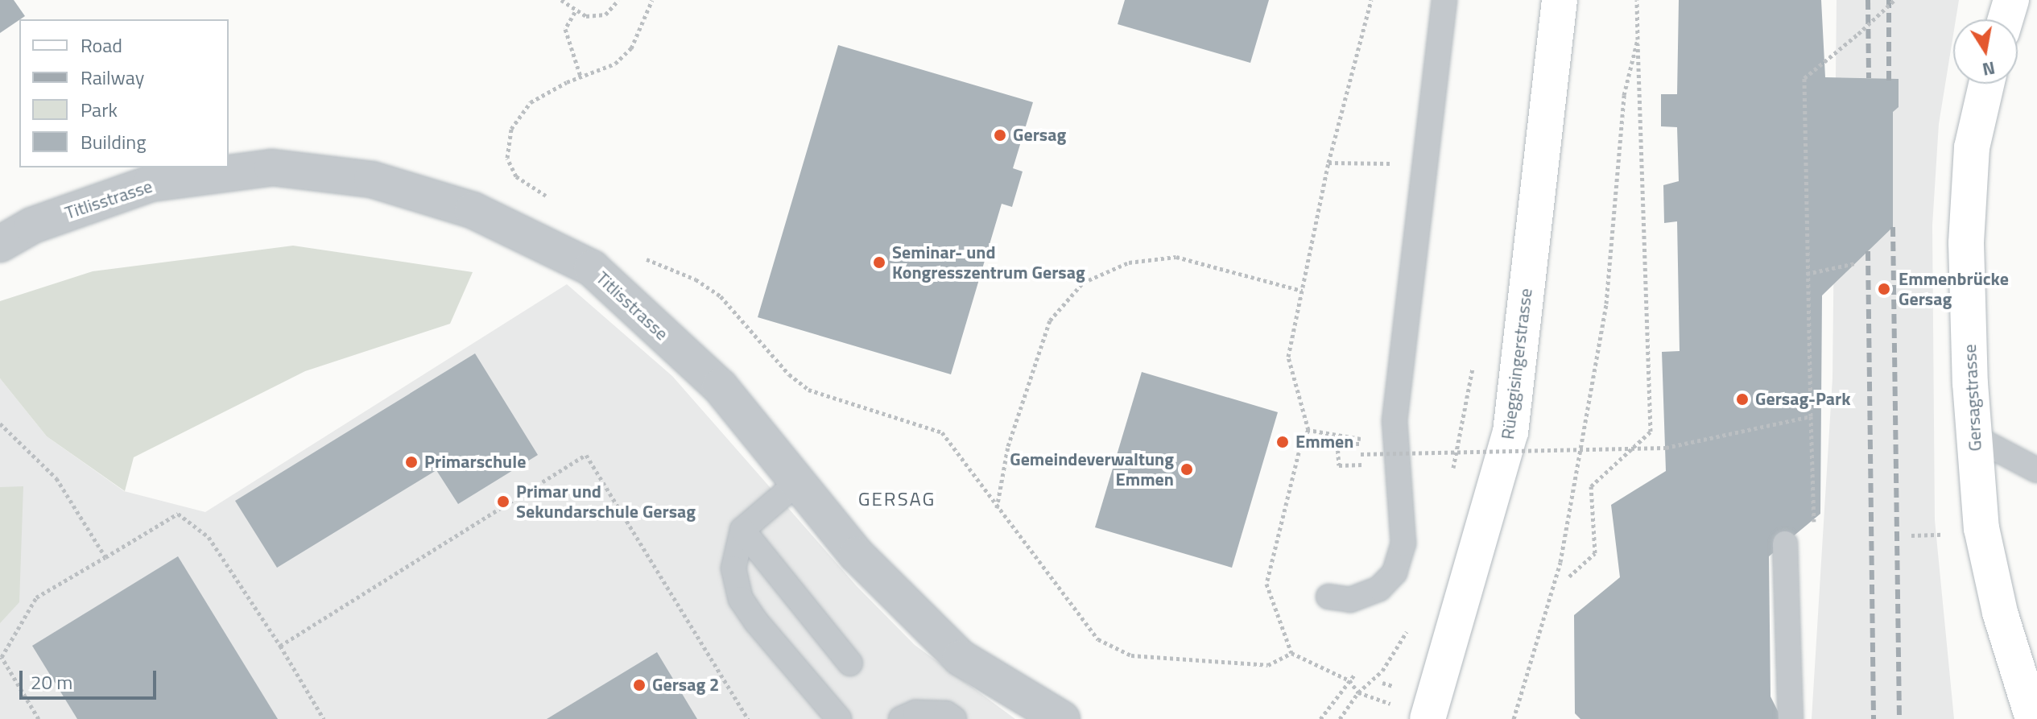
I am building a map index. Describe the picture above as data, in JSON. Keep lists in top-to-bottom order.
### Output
{
  "streets": {
    "street": ["Titlisstrasse", "Rüeggisingerstrasse", "Gersagstrasse"]
  },
  "districts": ["GERSAG"],
  "places": [
    "Gersag",
    "Seminar- und Kongresszentrum Gersag",
    "Emmenbrücke Gersag",
    "Gersag-Park",
    "Emmen",
    "Primarschule",
    "Gemeindeverwaltung Emmen",
    "Primar und Sekundarschule Gersag",
    "Gersag 2"
  ],
  "legend": [
    "Road",
    "Railway",
    "Park",
    "Building"
  ],
  "scale_bar": "20 m",
  "north": "bottom"
}
